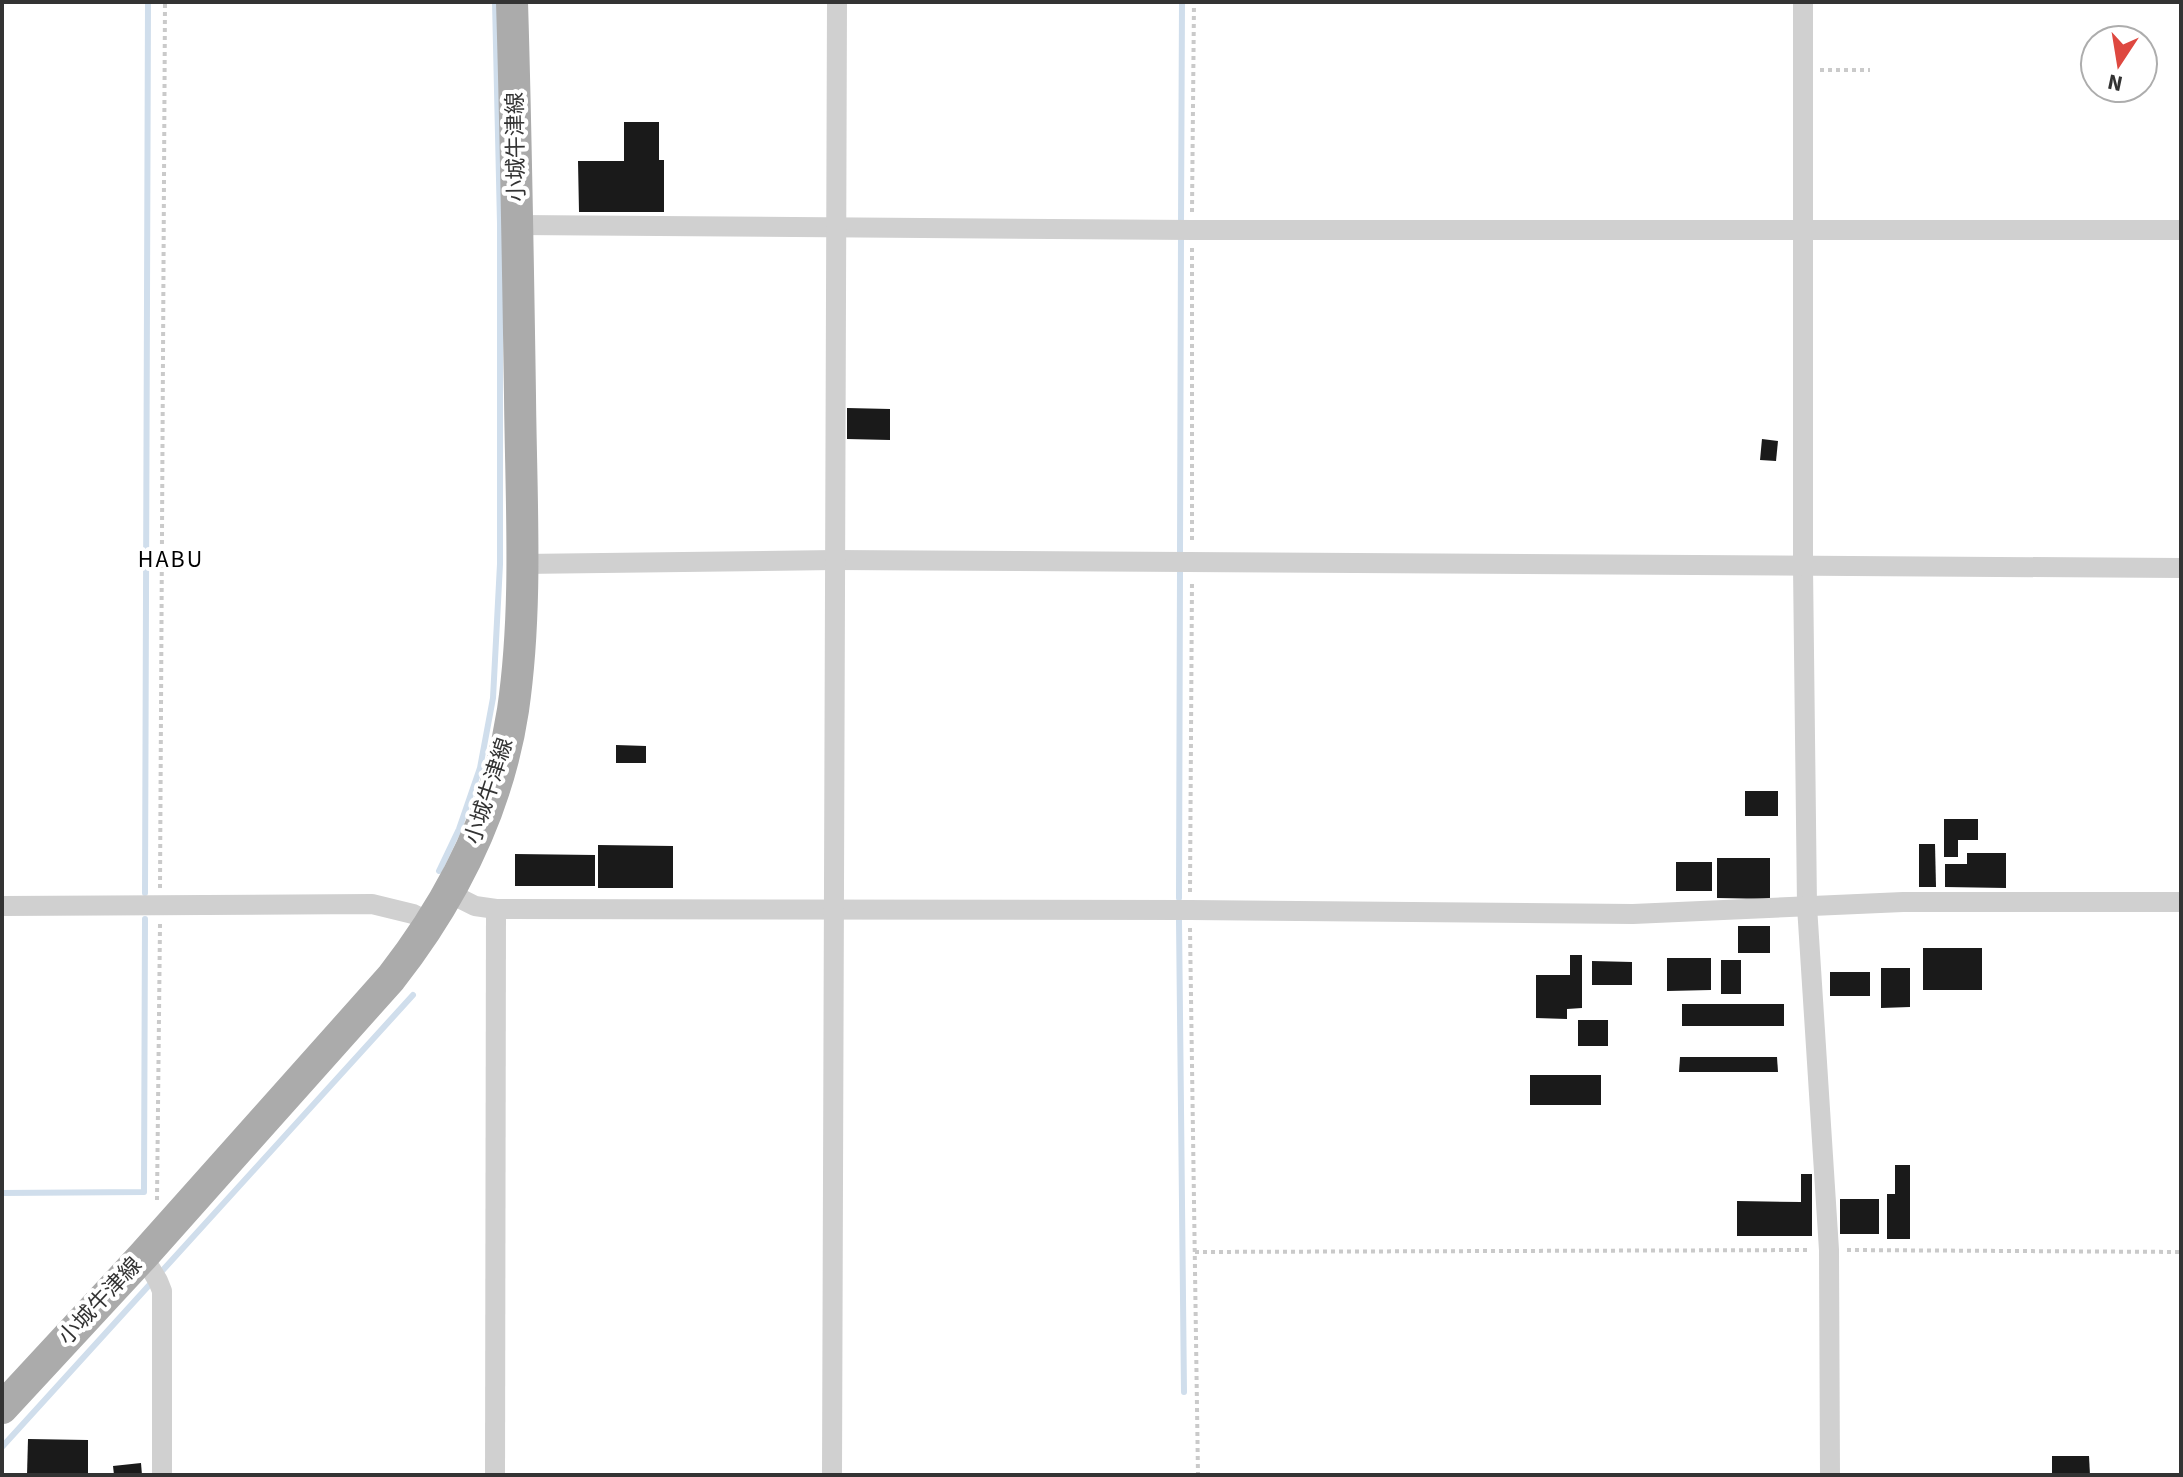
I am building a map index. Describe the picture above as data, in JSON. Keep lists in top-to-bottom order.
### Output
{
  "streets": {
    "main road": ["小城牛津線"]
  },
  "districts": ["HABU"],
  "north": "bottom"
}
